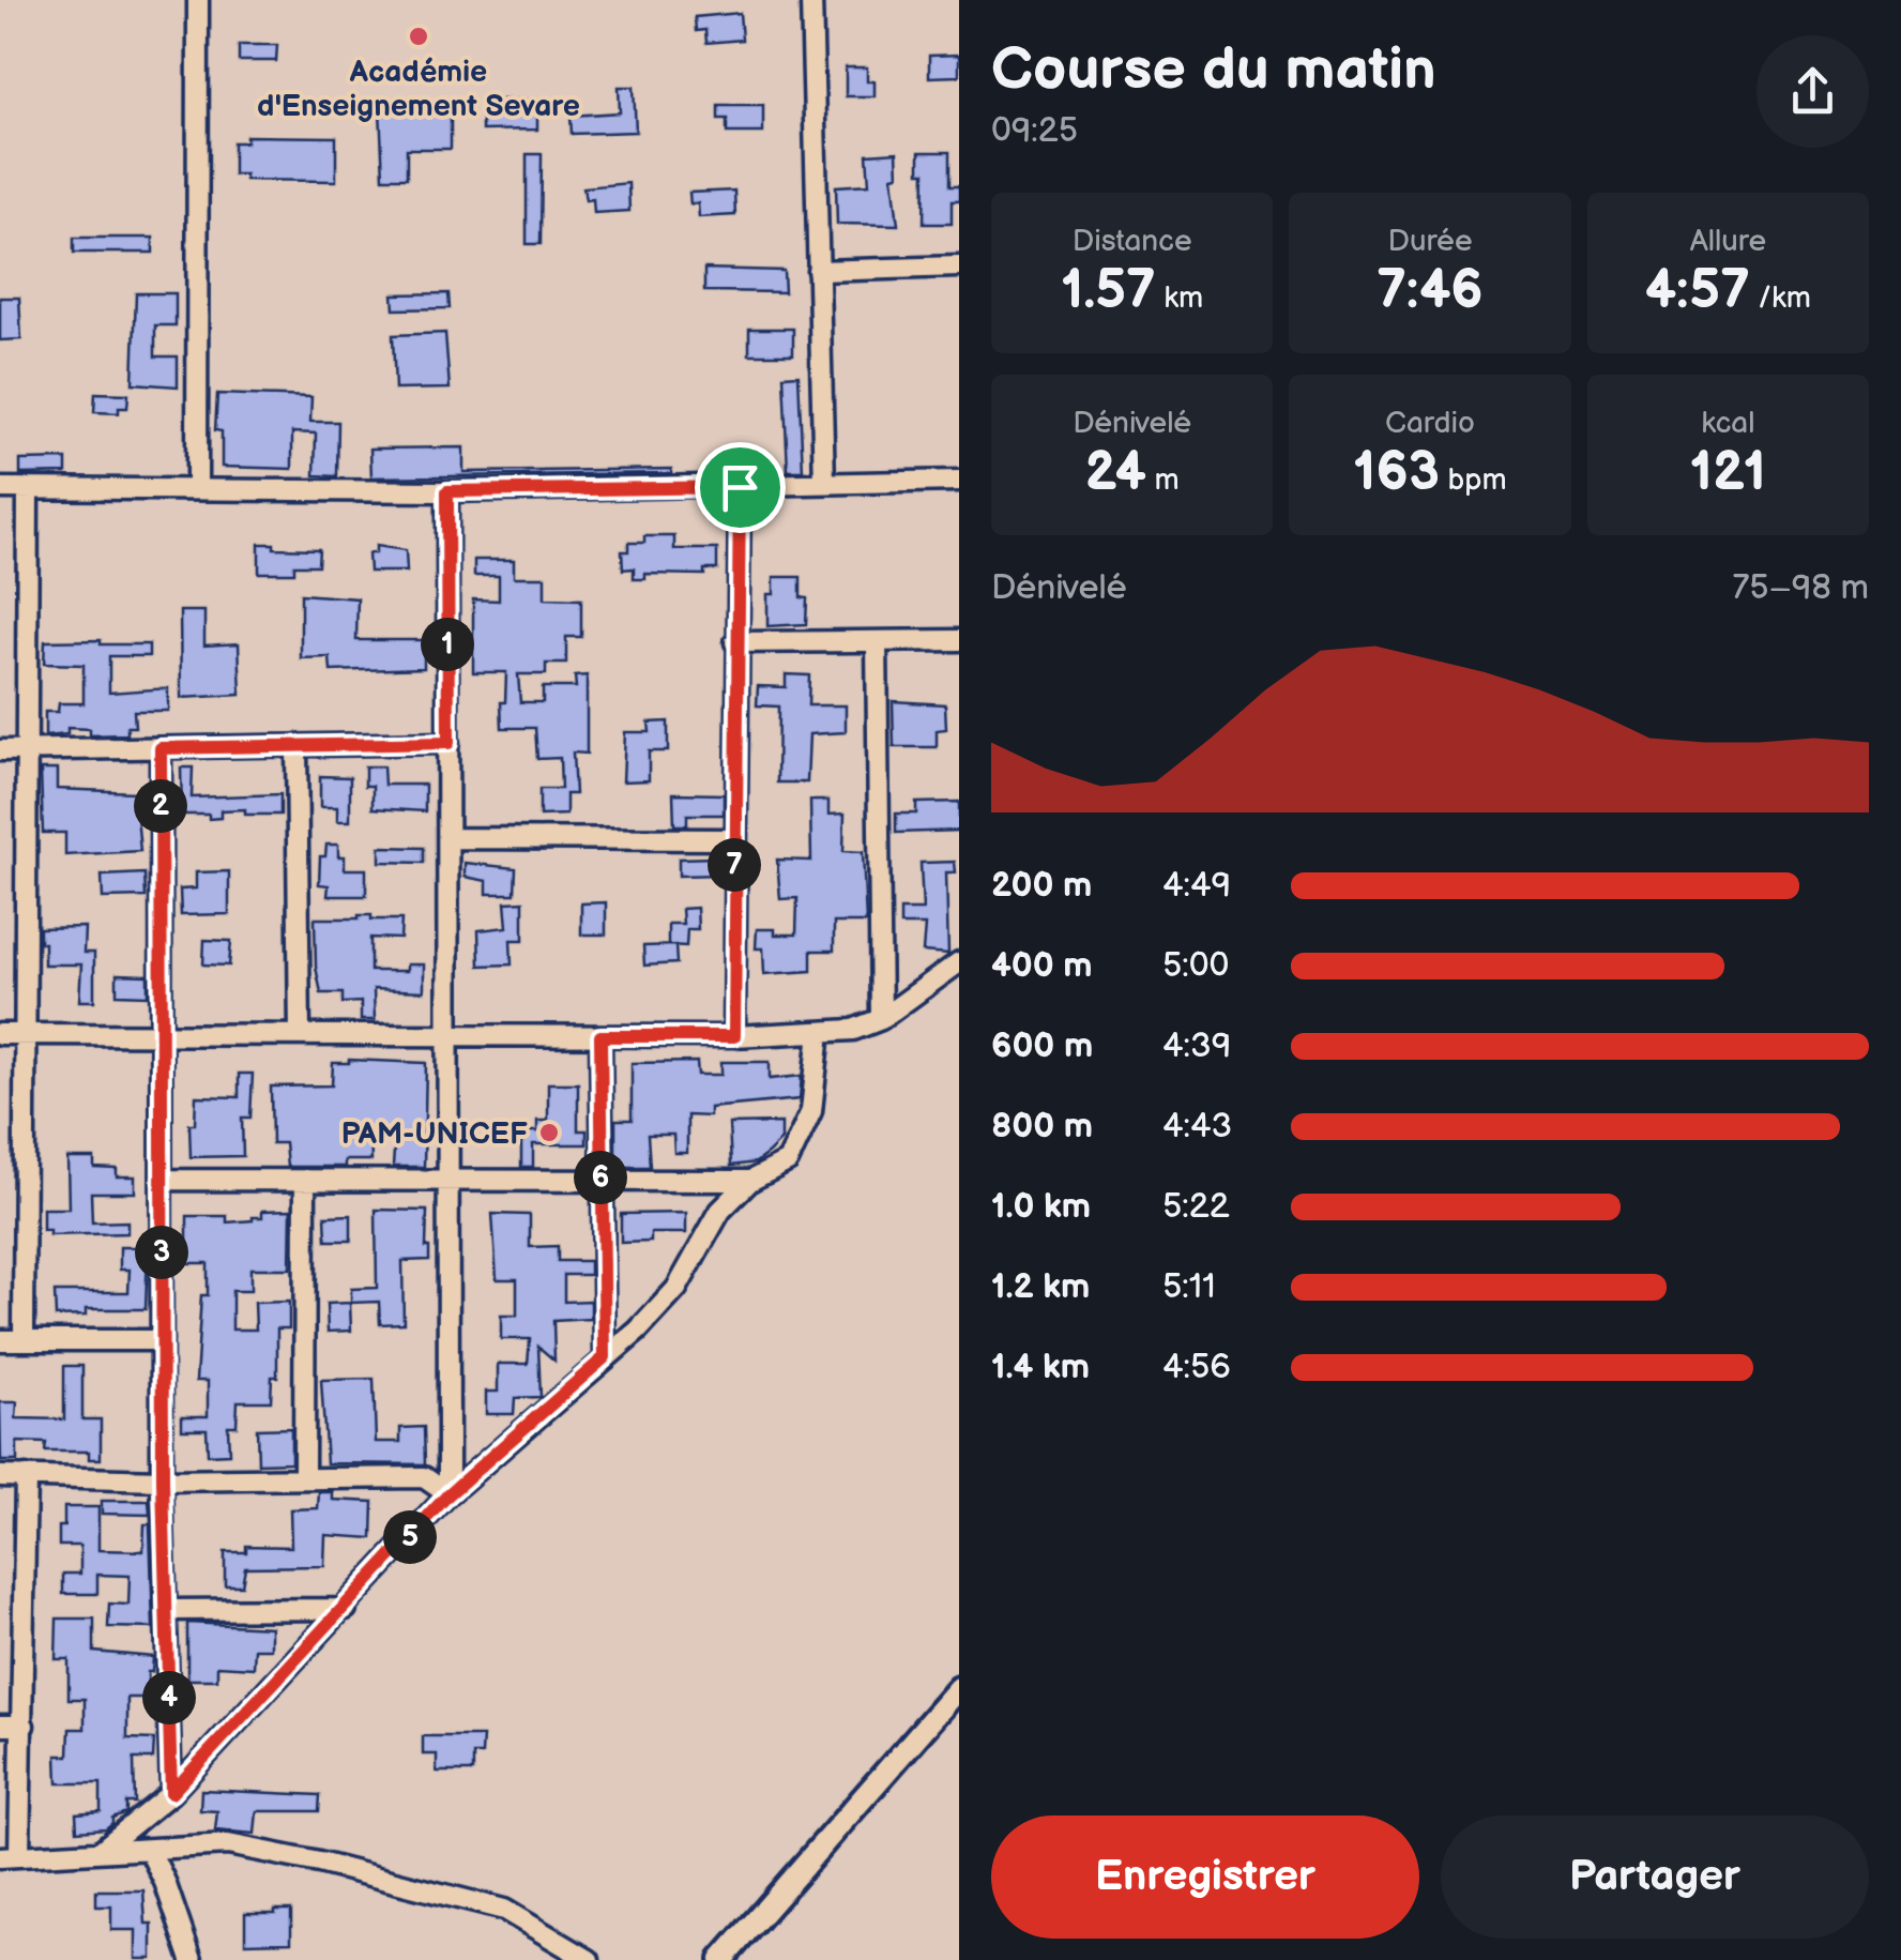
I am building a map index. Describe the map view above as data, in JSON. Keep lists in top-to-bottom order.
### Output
{
  "places": ["Académie d'Enseignement Sevare", "PAM-UNICEF"],
  "page": {
    "heading": ["Course du matin", "09:25"],
    "stats": [
      ["Distance", "1.57 km"],
      ["Durée", "7:46"],
      ["Allure", "4:57 /km"],
      ["Dénivelé", "24 m"],
      ["Cardio", "163 bpm"],
      ["kcal", "121"]
    ],
    "chart": ["Dénivelé", "75–98 m"],
    "pins": [
      "1",
      "2",
      "7",
      "6",
      "3",
      "5",
      "4"
    ],
    "list": [
      {
        "name": "200 m",
        "note": "4:49"
      },
      {
        "name": "400 m",
        "note": "5:00"
      },
      {
        "name": "600 m",
        "note": "4:39"
      },
      {
        "name": "800 m",
        "note": "4:43"
      },
      {
        "name": "1.0 km",
        "note": "5:22"
      },
      {
        "name": "1.2 km",
        "note": "5:11"
      },
      {
        "name": "1.4 km",
        "note": "4:56"
      }
    ],
    "buttons": ["Enregistrer", "Partager"]
  }
}
